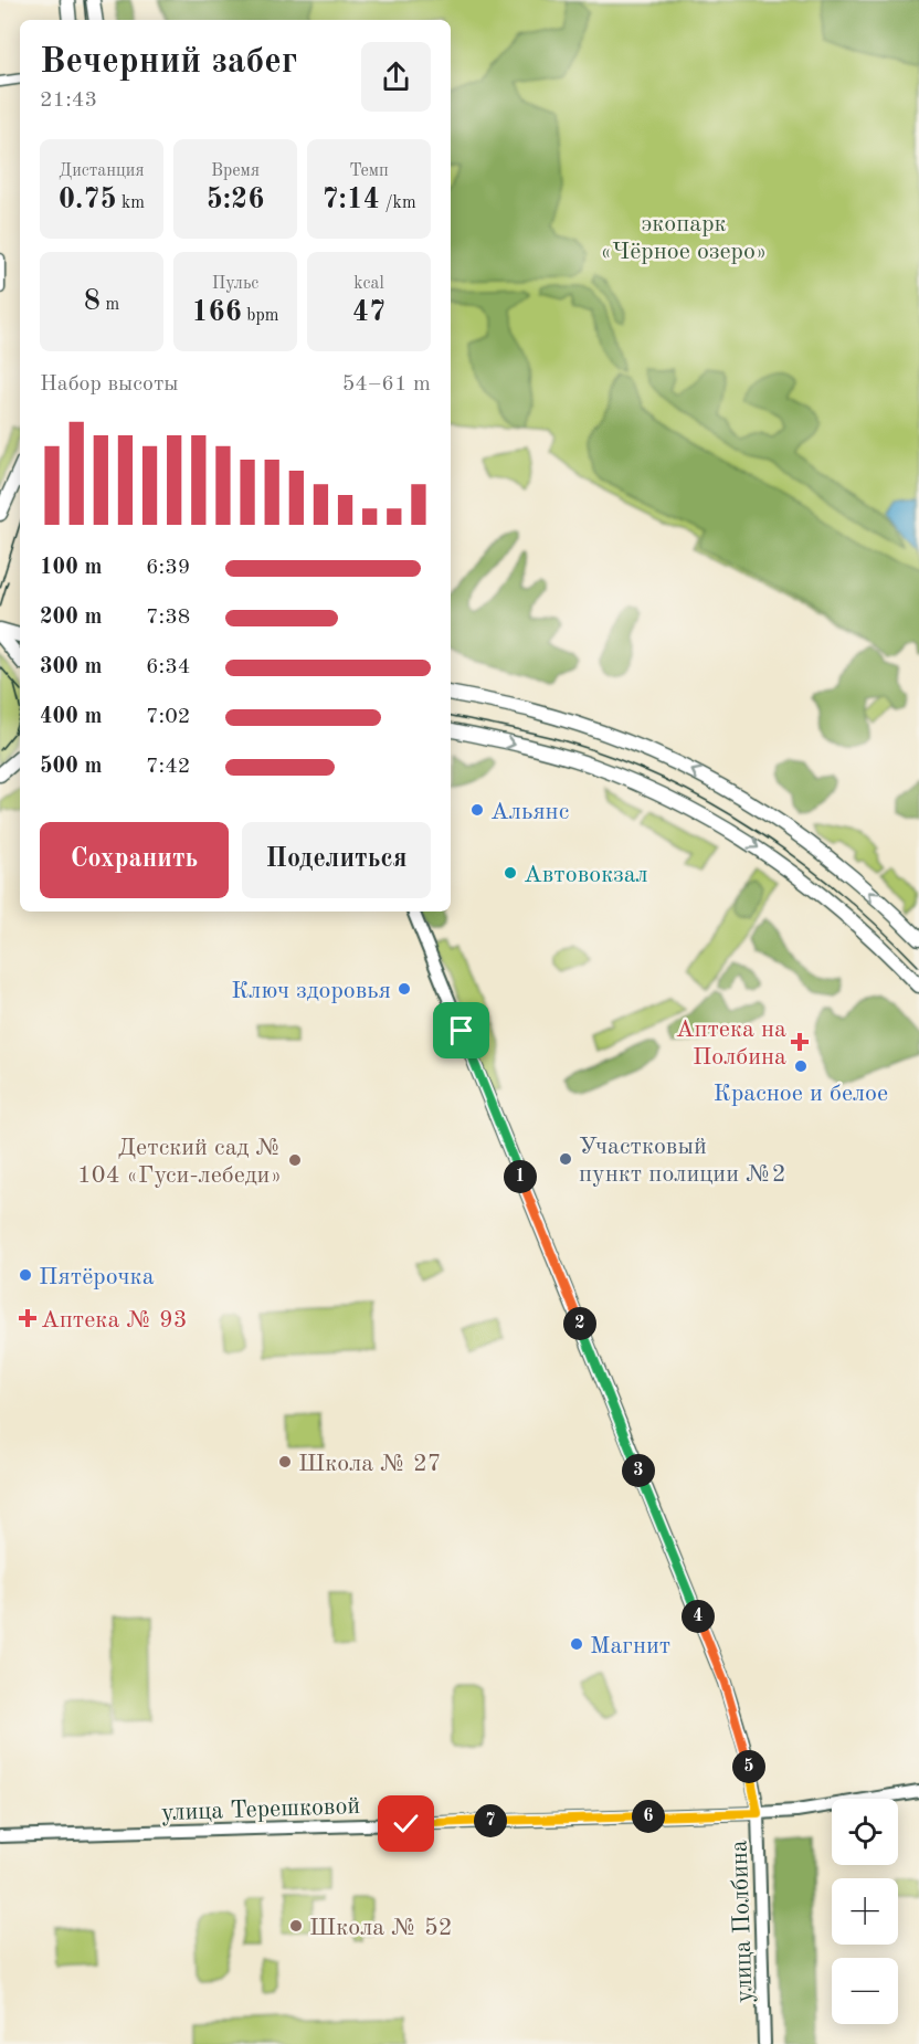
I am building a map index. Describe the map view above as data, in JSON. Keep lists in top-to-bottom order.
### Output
{
  "streets": {
    "street": ["улица Терешковой", "улица Полбина"]
  },
  "crossings": [
    ["улица Терешковой", "улица Полбина"]
  ],
  "parks": ["экопарк «Чёрное озеро»"],
  "places": {
    "other": [
      "Альянс",
      "Автовокзал",
      "Ключ здоровья",
      "Красное и белое",
      "Участковый пункт полиции №2",
      "Детский сад № 104 «Гуси-лебеди»",
      "Пятёрочка",
      "Школа № 27",
      "Магнит",
      "Школа № 52"
    ],
    "health": ["Аптека на Полбина", "Аптека № 93"]
  },
  "page": {
    "heading": ["Вечерний забег", "21:43"],
    "stats": [
      ["Дистанция", "0.75 km"],
      ["Время", "5:26"],
      ["Темп", "7:14 /km"],
      ["8 m"],
      ["Пульс", "166 bpm"],
      ["kcal", "47"]
    ],
    "chart": ["Набор высоты", "54–61 m"],
    "list": [
      {
        "name": "100 m",
        "note": "6:39"
      },
      {
        "name": "200 m",
        "note": "7:38"
      },
      {
        "name": "300 m",
        "note": "6:34"
      },
      {
        "name": "400 m",
        "note": "7:02"
      },
      {
        "name": "500 m",
        "note": "7:42"
      }
    ],
    "buttons": ["Сохранить", "Поделиться"],
    "pins": [
      "1",
      "2",
      "3",
      "4",
      "5",
      "6",
      "7"
    ],
    "map_buttons": ["+", "−"]
  }
}
